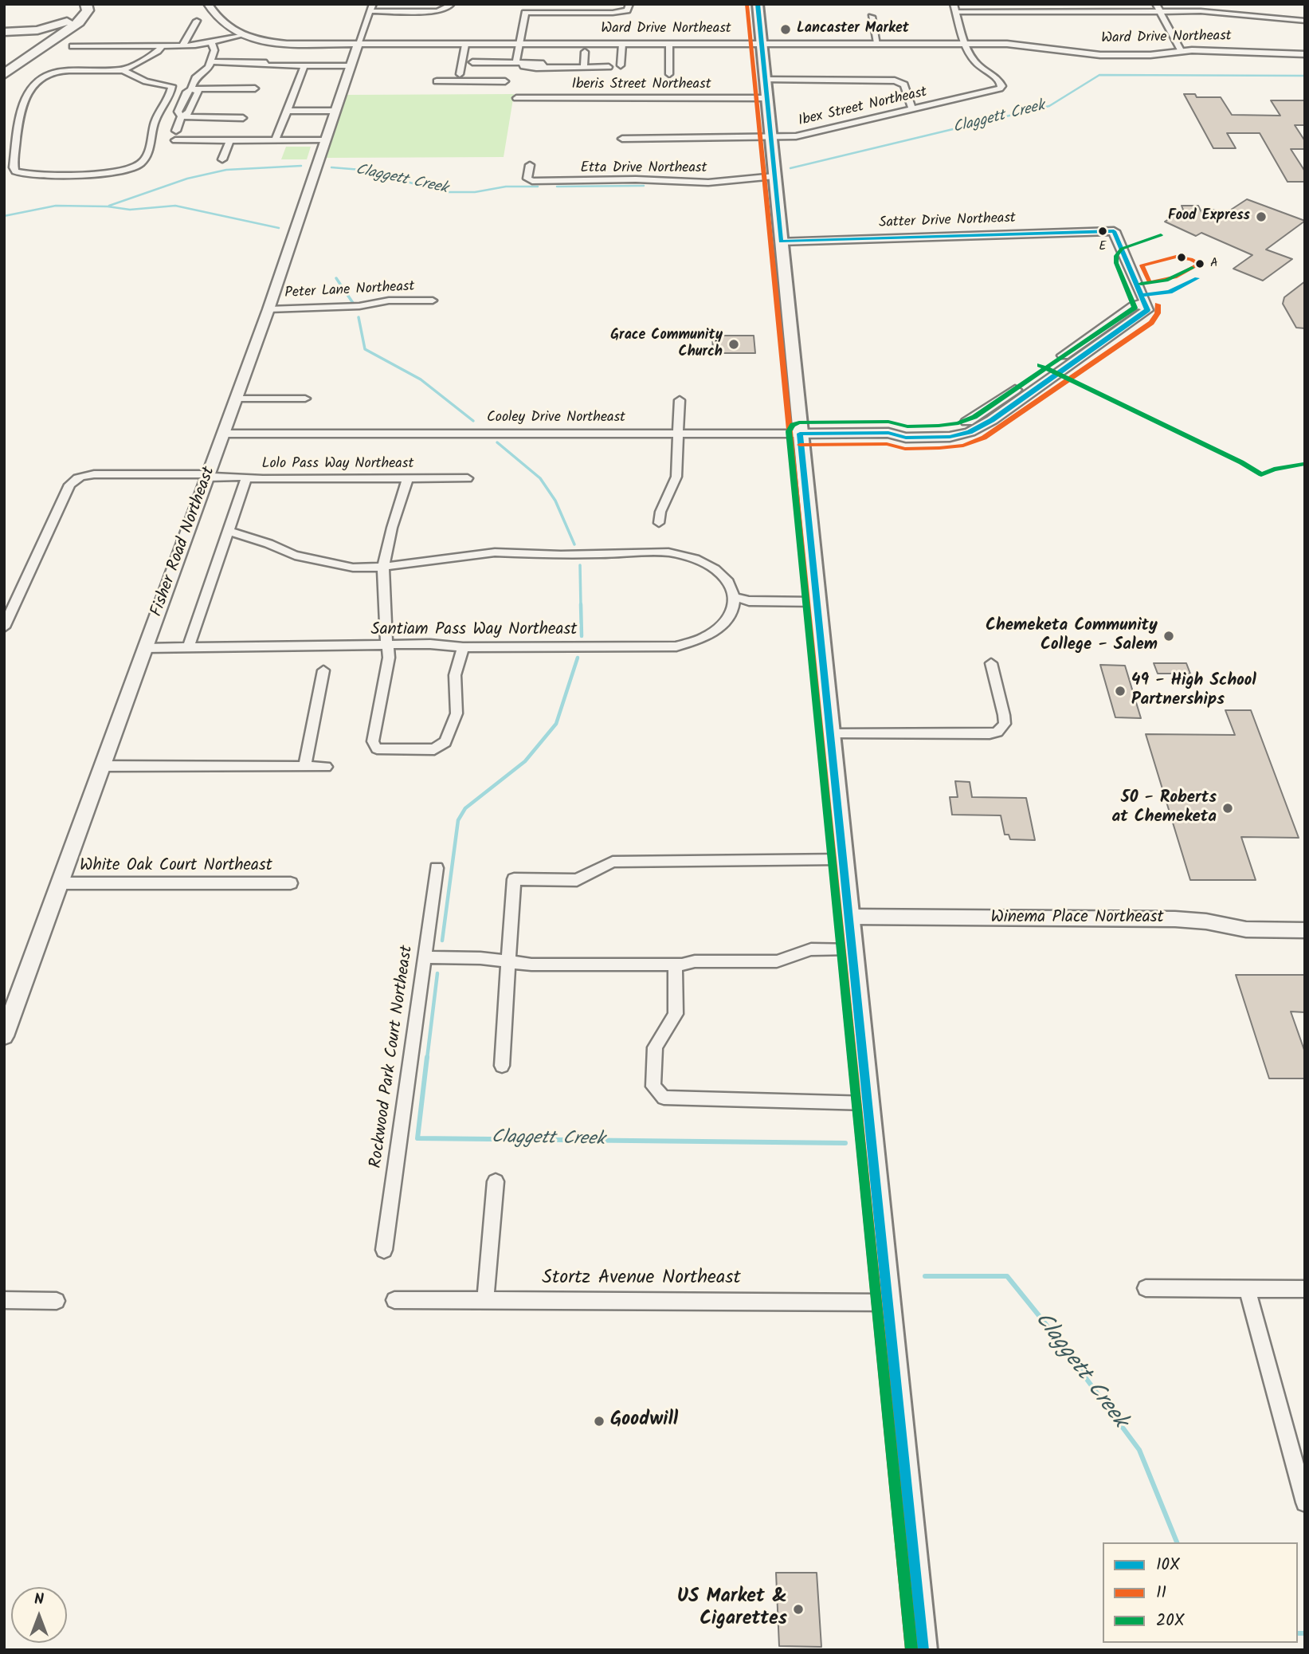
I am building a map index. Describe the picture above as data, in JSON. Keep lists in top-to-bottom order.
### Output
{
  "streets": {
    "street": [
      "Ward Drive Northeast",
      "Iberis Street Northeast",
      "Ibex Street Northeast",
      "Etta Drive Northeast",
      "Satter Drive Northeast",
      "Peter Lane Northeast",
      "Cooley Drive Northeast",
      "Lolo Pass Way Northeast",
      "Fisher Road Northeast",
      "Santiam Pass Way Northeast",
      "White Oak Court Northeast",
      "Winema Place Northeast",
      "Rockwood Park Court Northeast",
      "Stortz Avenue Northeast"
    ]
  },
  "crossings": [
    ["Ward Drive Northeast", "Ibex Street Northeast"],
    ["Ward Drive Northeast", "Fisher Road Northeast"],
    ["Satter Drive Northeast", "Cooley Drive Northeast"],
    ["Peter Lane Northeast", "Fisher Road Northeast"],
    ["Cooley Drive Northeast", "Fisher Road Northeast"],
    ["Lolo Pass Way Northeast", "Fisher Road Northeast"],
    ["Fisher Road Northeast", "Santiam Pass Way Northeast"],
    ["Fisher Road Northeast", "White Oak Court Northeast"]
  ],
  "water": ["Claggett Creek"],
  "places": [
    "Lancaster Market",
    "Food Express",
    "E",
    "A",
    "Grace Community Church",
    "Chemeketa Community College - Salem",
    "49 - High School Partnerships",
    "50 - Roberts at Chemeketa",
    "Goodwill",
    "US Market & Cigarettes"
  ],
  "lines": ["transit line 10X", "transit line 11", "transit line 20X"],
  "legend": ["10X", "11", "20X"],
  "north": "top"
}
